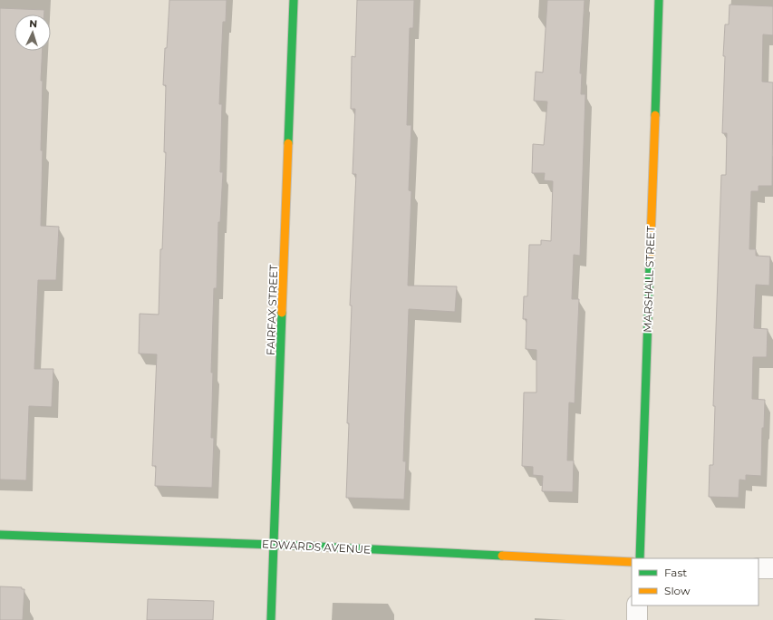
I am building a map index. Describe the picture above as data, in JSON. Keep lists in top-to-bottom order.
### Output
{
  "streets": {
    "street": ["MARSHALL STREET", "FAIRFAX STREET", "EDWARDS AVENUE"]
  },
  "crossings": [
    ["FAIRFAX STREET", "EDWARDS AVENUE"]
  ],
  "legend": ["Fast", "Slow"],
  "north": "top"
}
